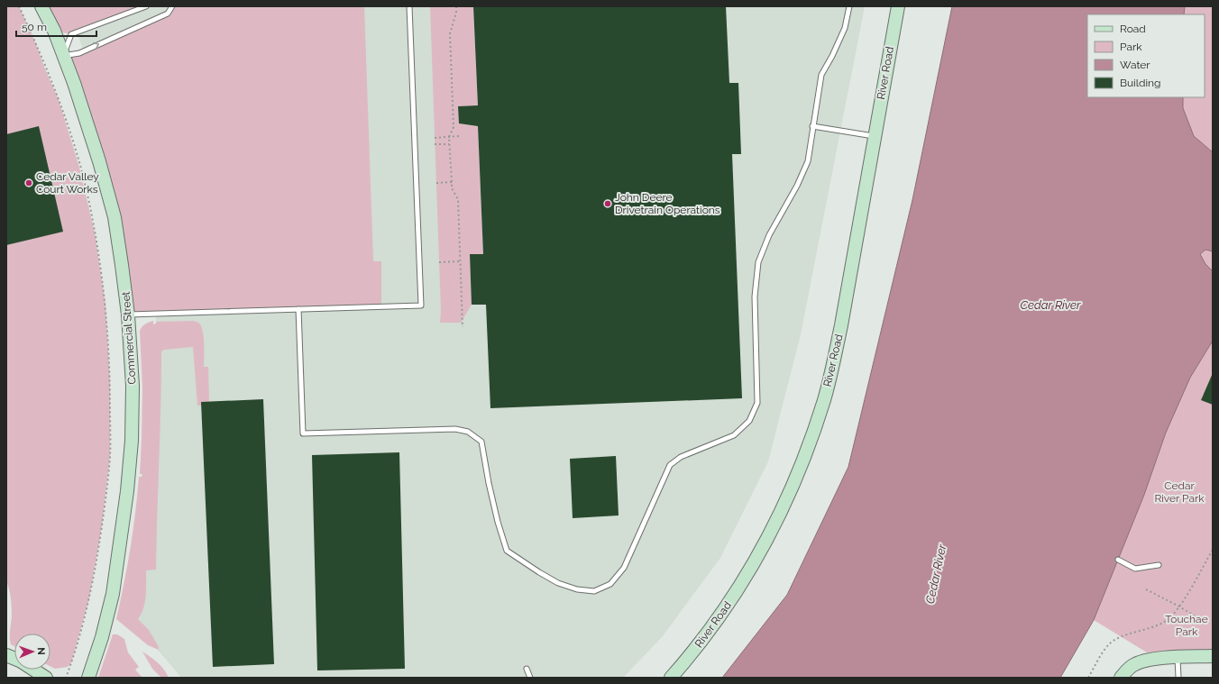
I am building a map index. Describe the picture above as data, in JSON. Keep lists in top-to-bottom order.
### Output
{
  "streets": {
    "street": ["River Road", "Commercial Street"]
  },
  "water": ["Cedar River"],
  "parks": ["Cedar River Park", "Touchae Park"],
  "places": ["Cedar Valley Court Works", "John Deere Drivetrain Operations"],
  "legend": [
    "Road",
    "Park",
    "Water",
    "Building"
  ],
  "scale_bar": "50 m",
  "north": "right"
}
